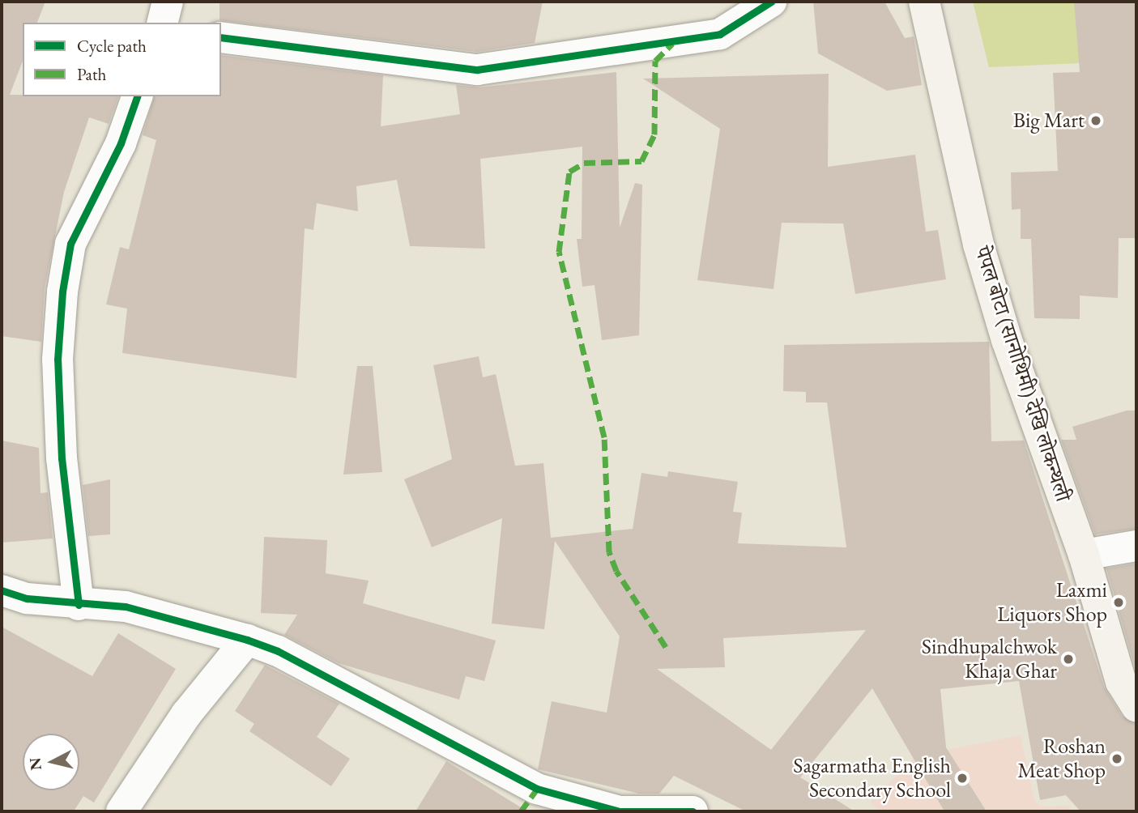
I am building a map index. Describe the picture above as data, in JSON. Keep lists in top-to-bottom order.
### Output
{
  "streets": {
    "main road": ["पेपल बोटा (सानोथिमी) देखि लोकन्थली"]
  },
  "places": [
    "Big Mart",
    "Laxmi Liquors Shop",
    "Sindhupalchwok Khaja Ghar",
    "Roshan Meat Shop",
    "Sagarmatha English Secondary School"
  ],
  "legend": ["Cycle path", "Path"],
  "north": "left"
}
